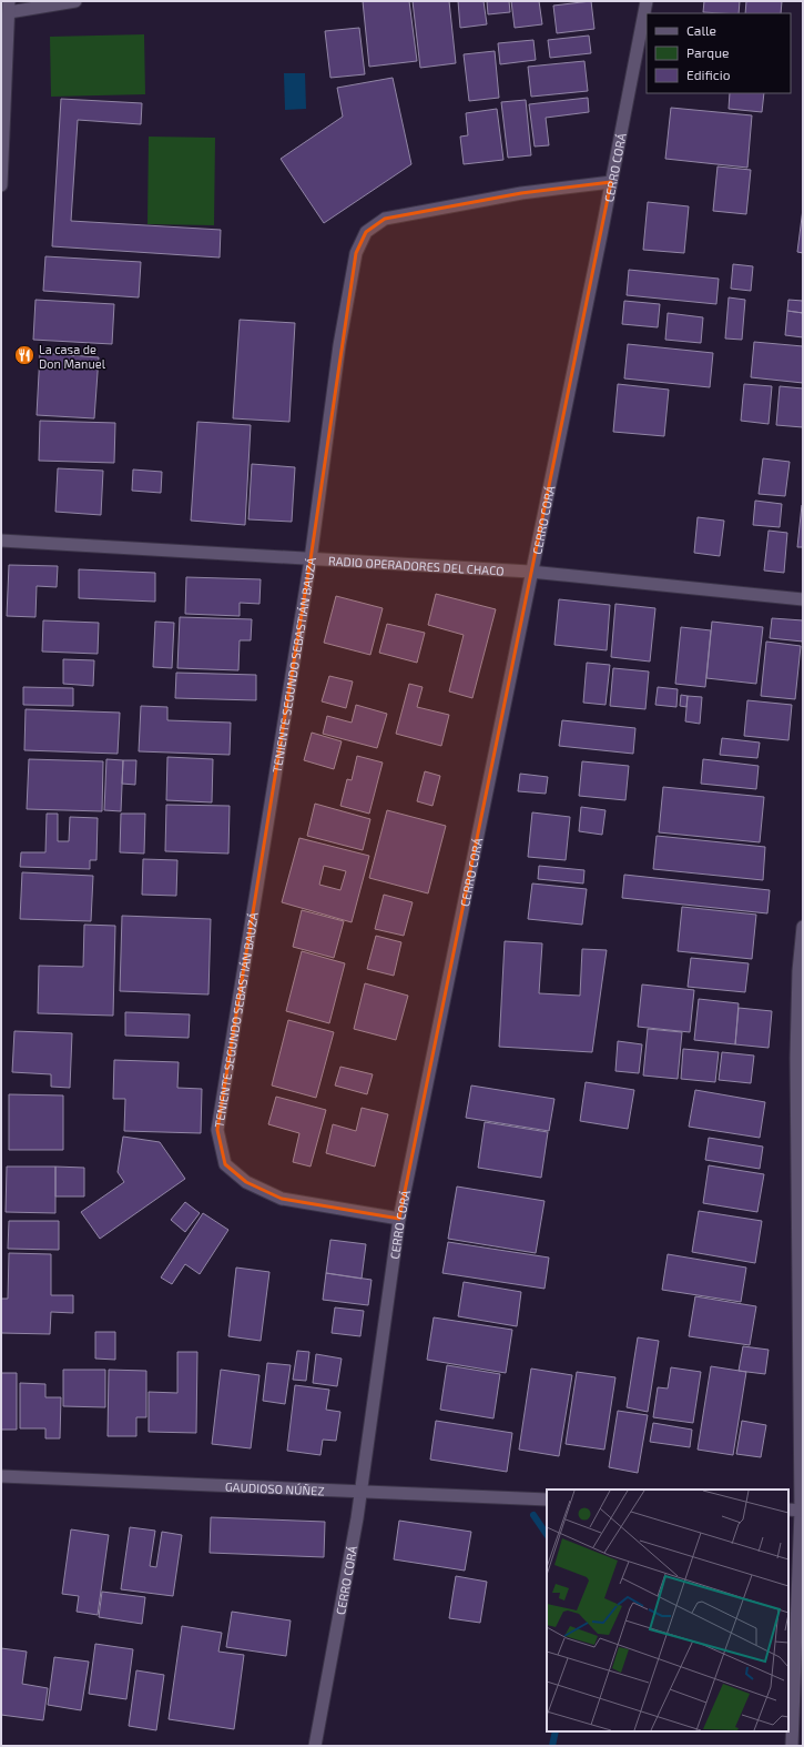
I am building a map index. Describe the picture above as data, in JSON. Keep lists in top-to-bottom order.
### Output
{
  "streets": {
    "street": [
      "CERRO CORÁ",
      "RADIO OPERADORES DEL CHACO",
      "TENIENTE SEGUNDO SEBASTIÁN BAUZÁ",
      "GAUDIOSO NÚÑEZ"
    ]
  },
  "crossings": [
    ["CERRO CORÁ", "RADIO OPERADORES DEL CHACO"],
    ["CERRO CORÁ", "TENIENTE SEGUNDO SEBASTIÁN BAUZÁ"],
    ["CERRO CORÁ", "GAUDIOSO NÚÑEZ"],
    ["RADIO OPERADORES DEL CHACO", "TENIENTE SEGUNDO SEBASTIÁN BAUZÁ"]
  ],
  "places": {
    "restaurant": ["La casa de Don Manuel"]
  },
  "legend": ["Calle", "Parque", "Edificio"]
}
